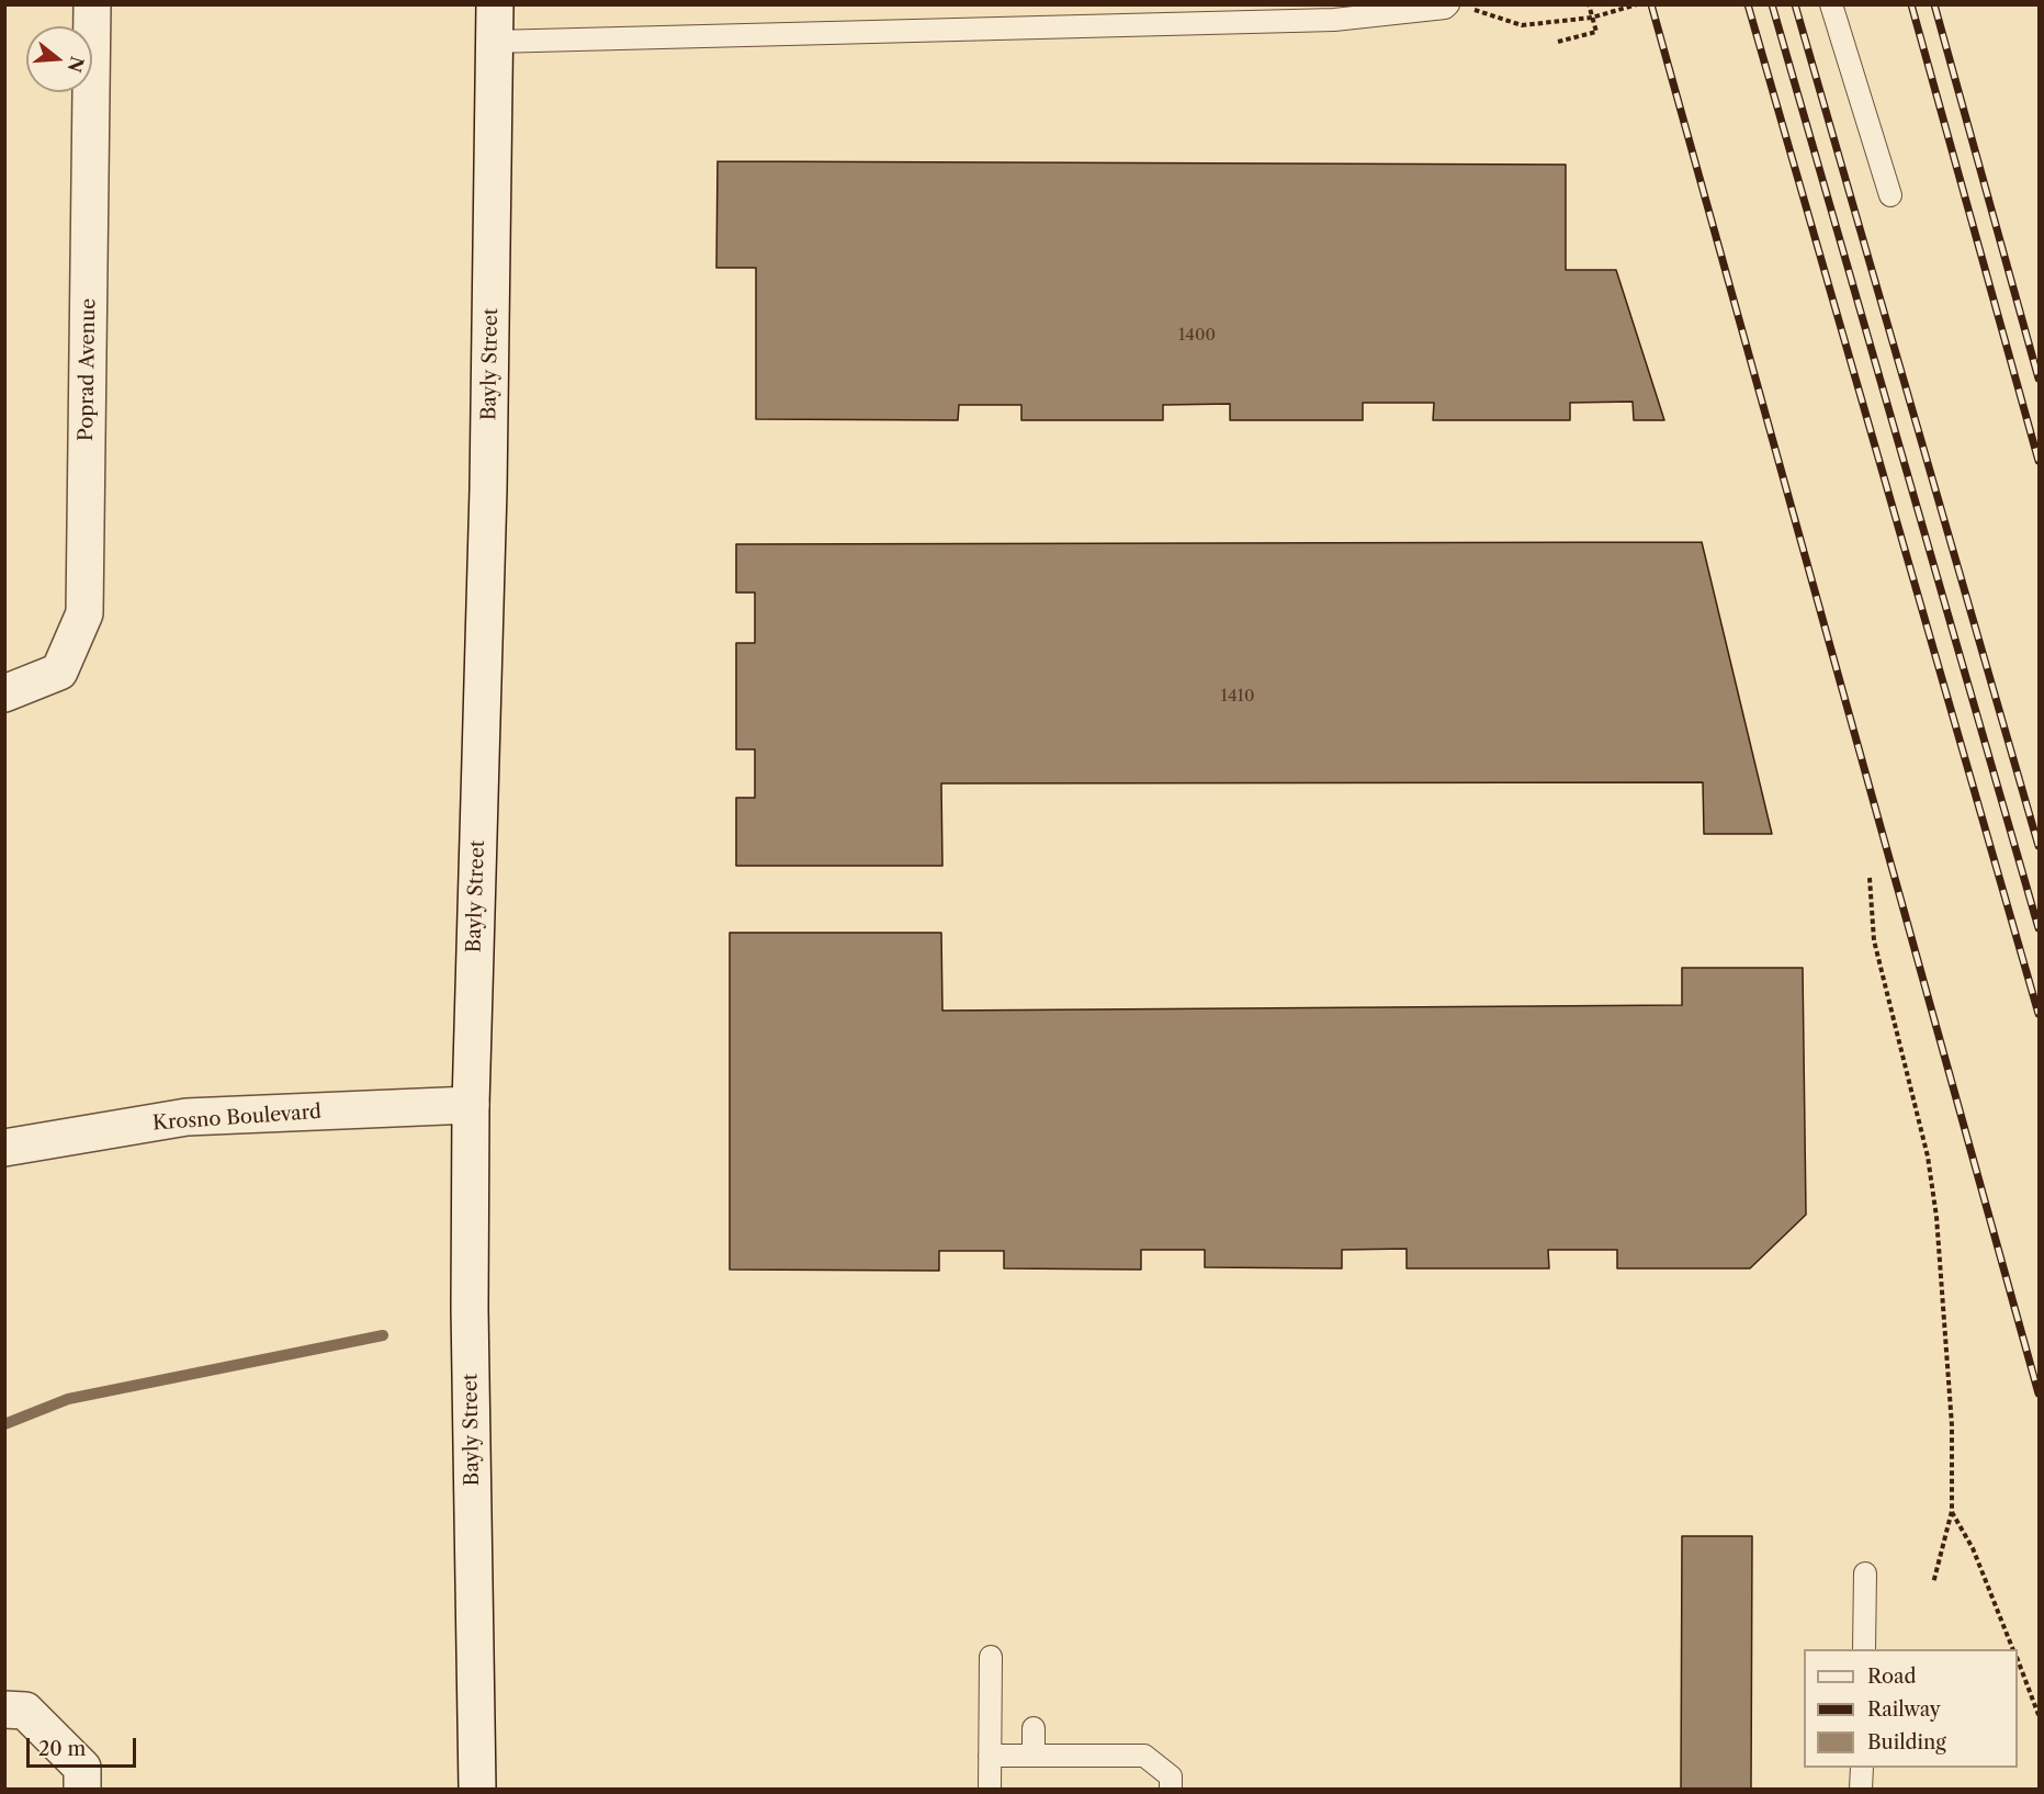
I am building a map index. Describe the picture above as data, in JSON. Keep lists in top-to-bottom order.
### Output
{
  "streets": {
    "main road": ["Bayly Street", "Poprad Avenue", "Krosno Boulevard"]
  },
  "crossings": [
    ["Bayly Street", "Krosno Boulevard"]
  ],
  "house_numbers": ["1400", "1410"],
  "legend": ["Road", "Railway", "Building"],
  "scale_bar": "20 m",
  "north": "right"
}
